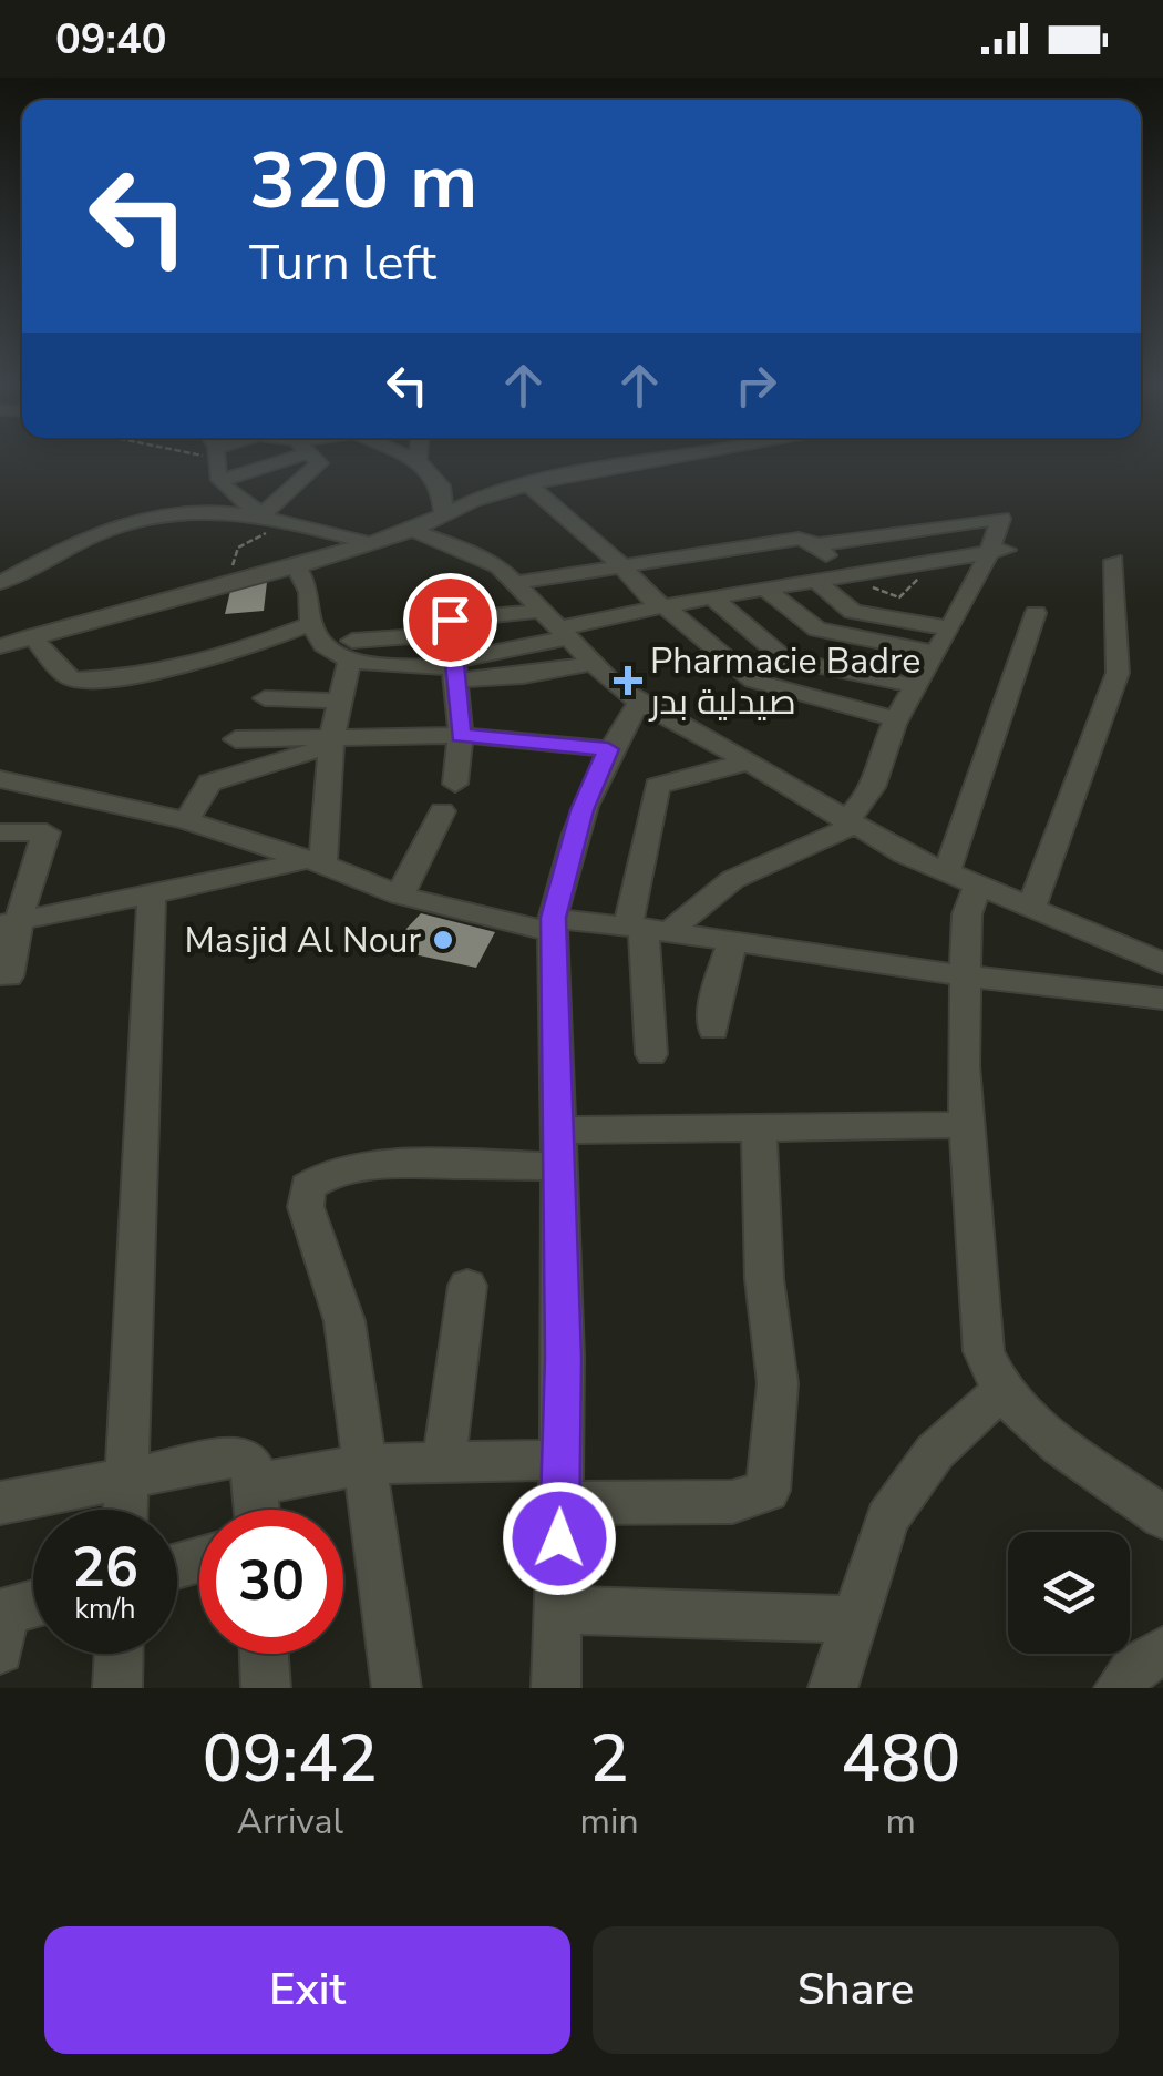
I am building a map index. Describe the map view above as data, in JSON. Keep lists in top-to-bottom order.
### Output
{
  "places": {
    "health": ["Pharmacie Badre صيدلية بدر"],
    "other": ["Masjid Al Nour"]
  },
  "page": {
    "status": "09:40",
    "turn": ["320 m", "Turn left"],
    "speed": "26 km/h",
    "limit": "30",
    "eta": [
      "09:42",
      "Arrival",
      "2",
      "min",
      "480",
      "m"
    ],
    "buttons": ["Exit", "Share"]
  }
}
